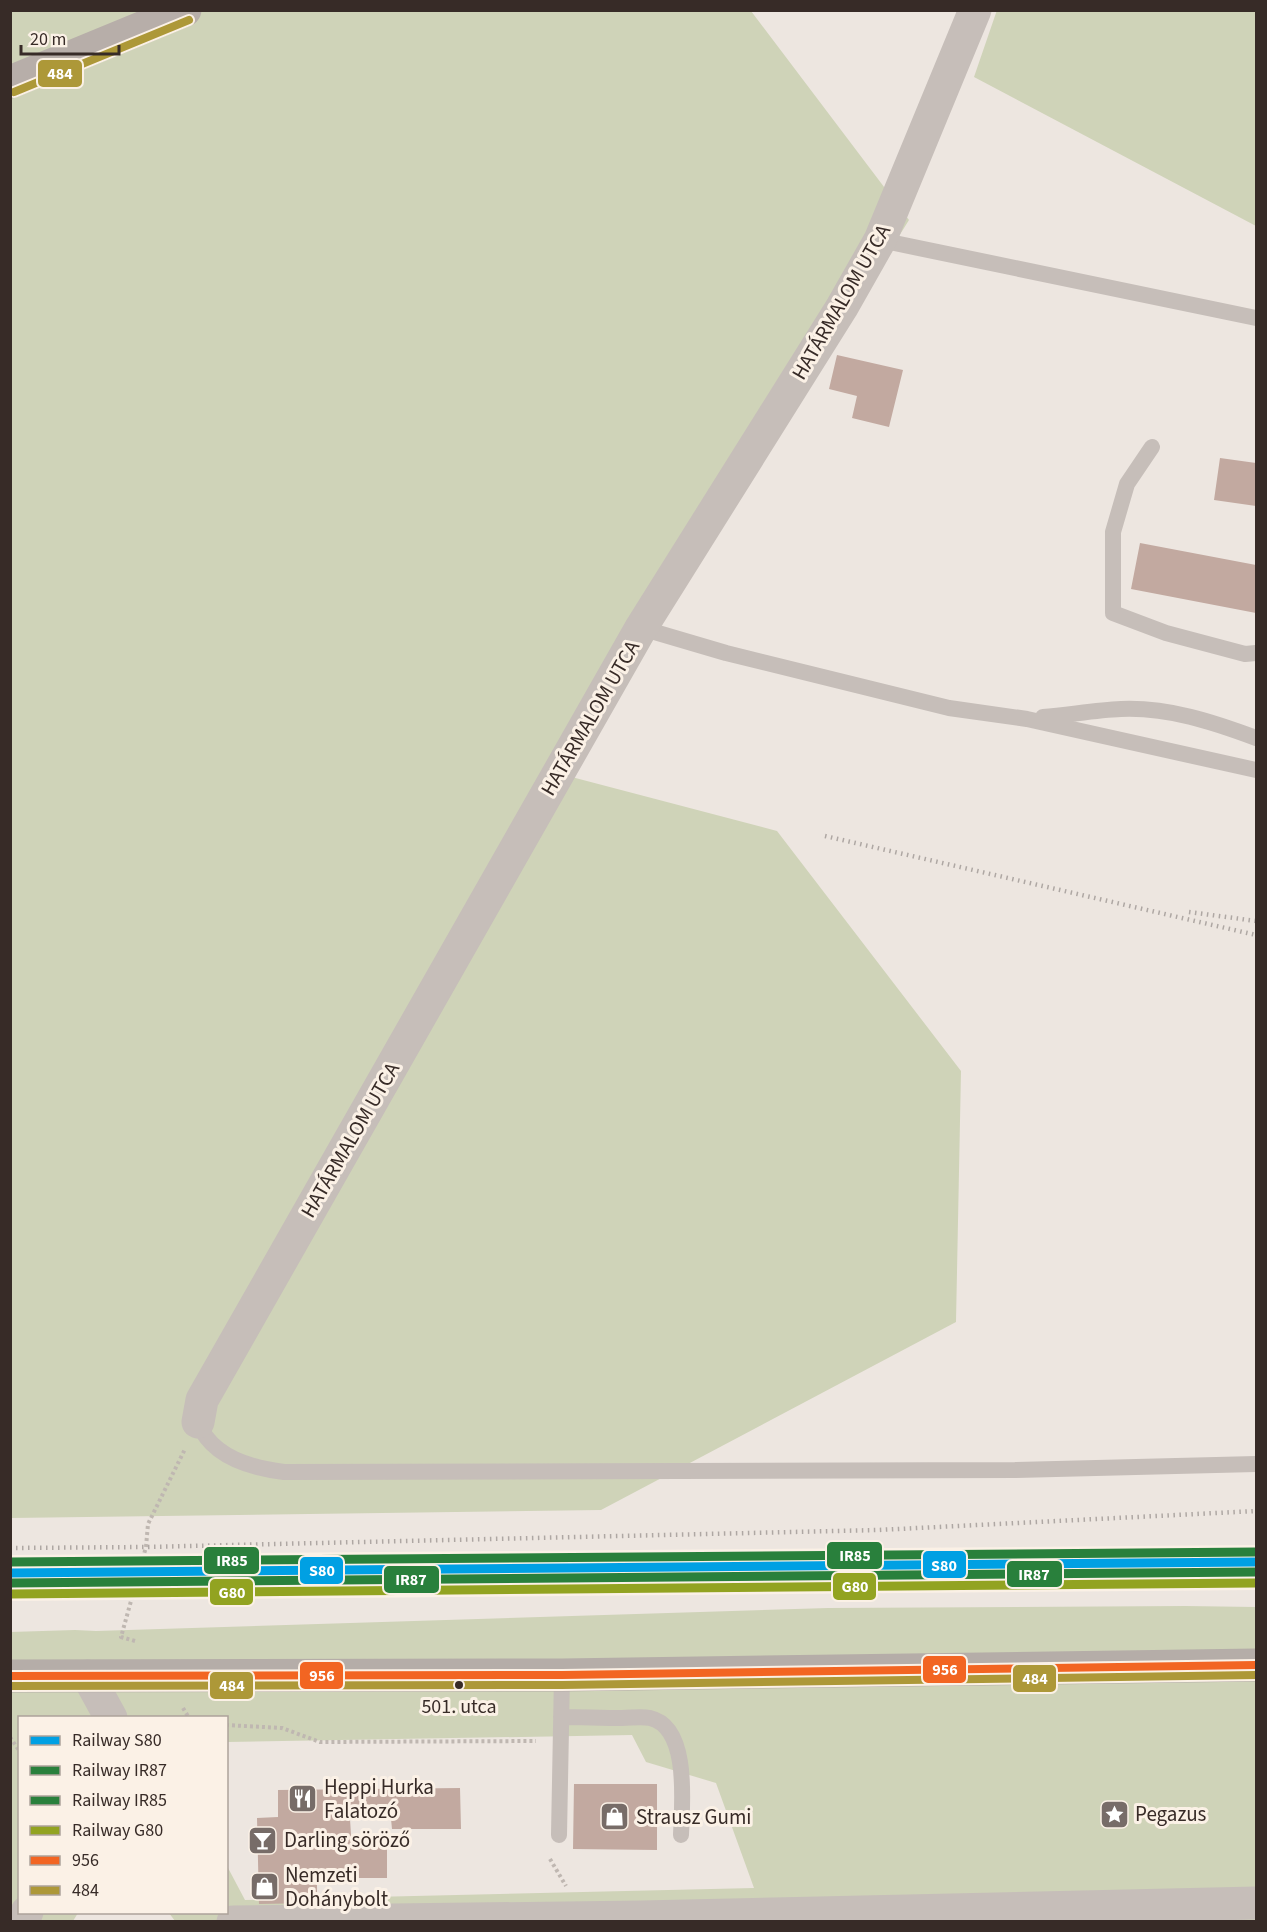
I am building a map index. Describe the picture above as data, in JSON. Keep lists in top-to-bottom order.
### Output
{
  "streets": {
    "street": ["HATÁRMALOM UTCA"]
  },
  "places": {
    "other": ["501. utca"],
    "restaurant": ["Heppi Hurka Falatozó"],
    "place": ["Pegazus"],
    "shop": ["Strausz Gumi", "Nemzeti Dohánybolt"],
    "bar": ["Darling söröző"]
  },
  "lines": [
    "transit line 484",
    "rail line IR85",
    "rail line S80",
    "rail line IR87",
    "rail line G80",
    "transit line 956"
  ],
  "legend": [
    "Railway S80",
    "Railway IR87",
    "Railway IR85",
    "Railway G80",
    "956",
    "484"
  ],
  "scale_bar": "20 m"
}
